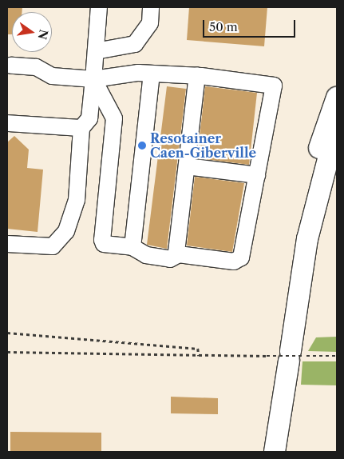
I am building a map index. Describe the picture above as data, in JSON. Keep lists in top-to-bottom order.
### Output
{
  "places": ["Resotainer Caen-Giberville"],
  "scale_bar": "50 m",
  "north": "right"
}
